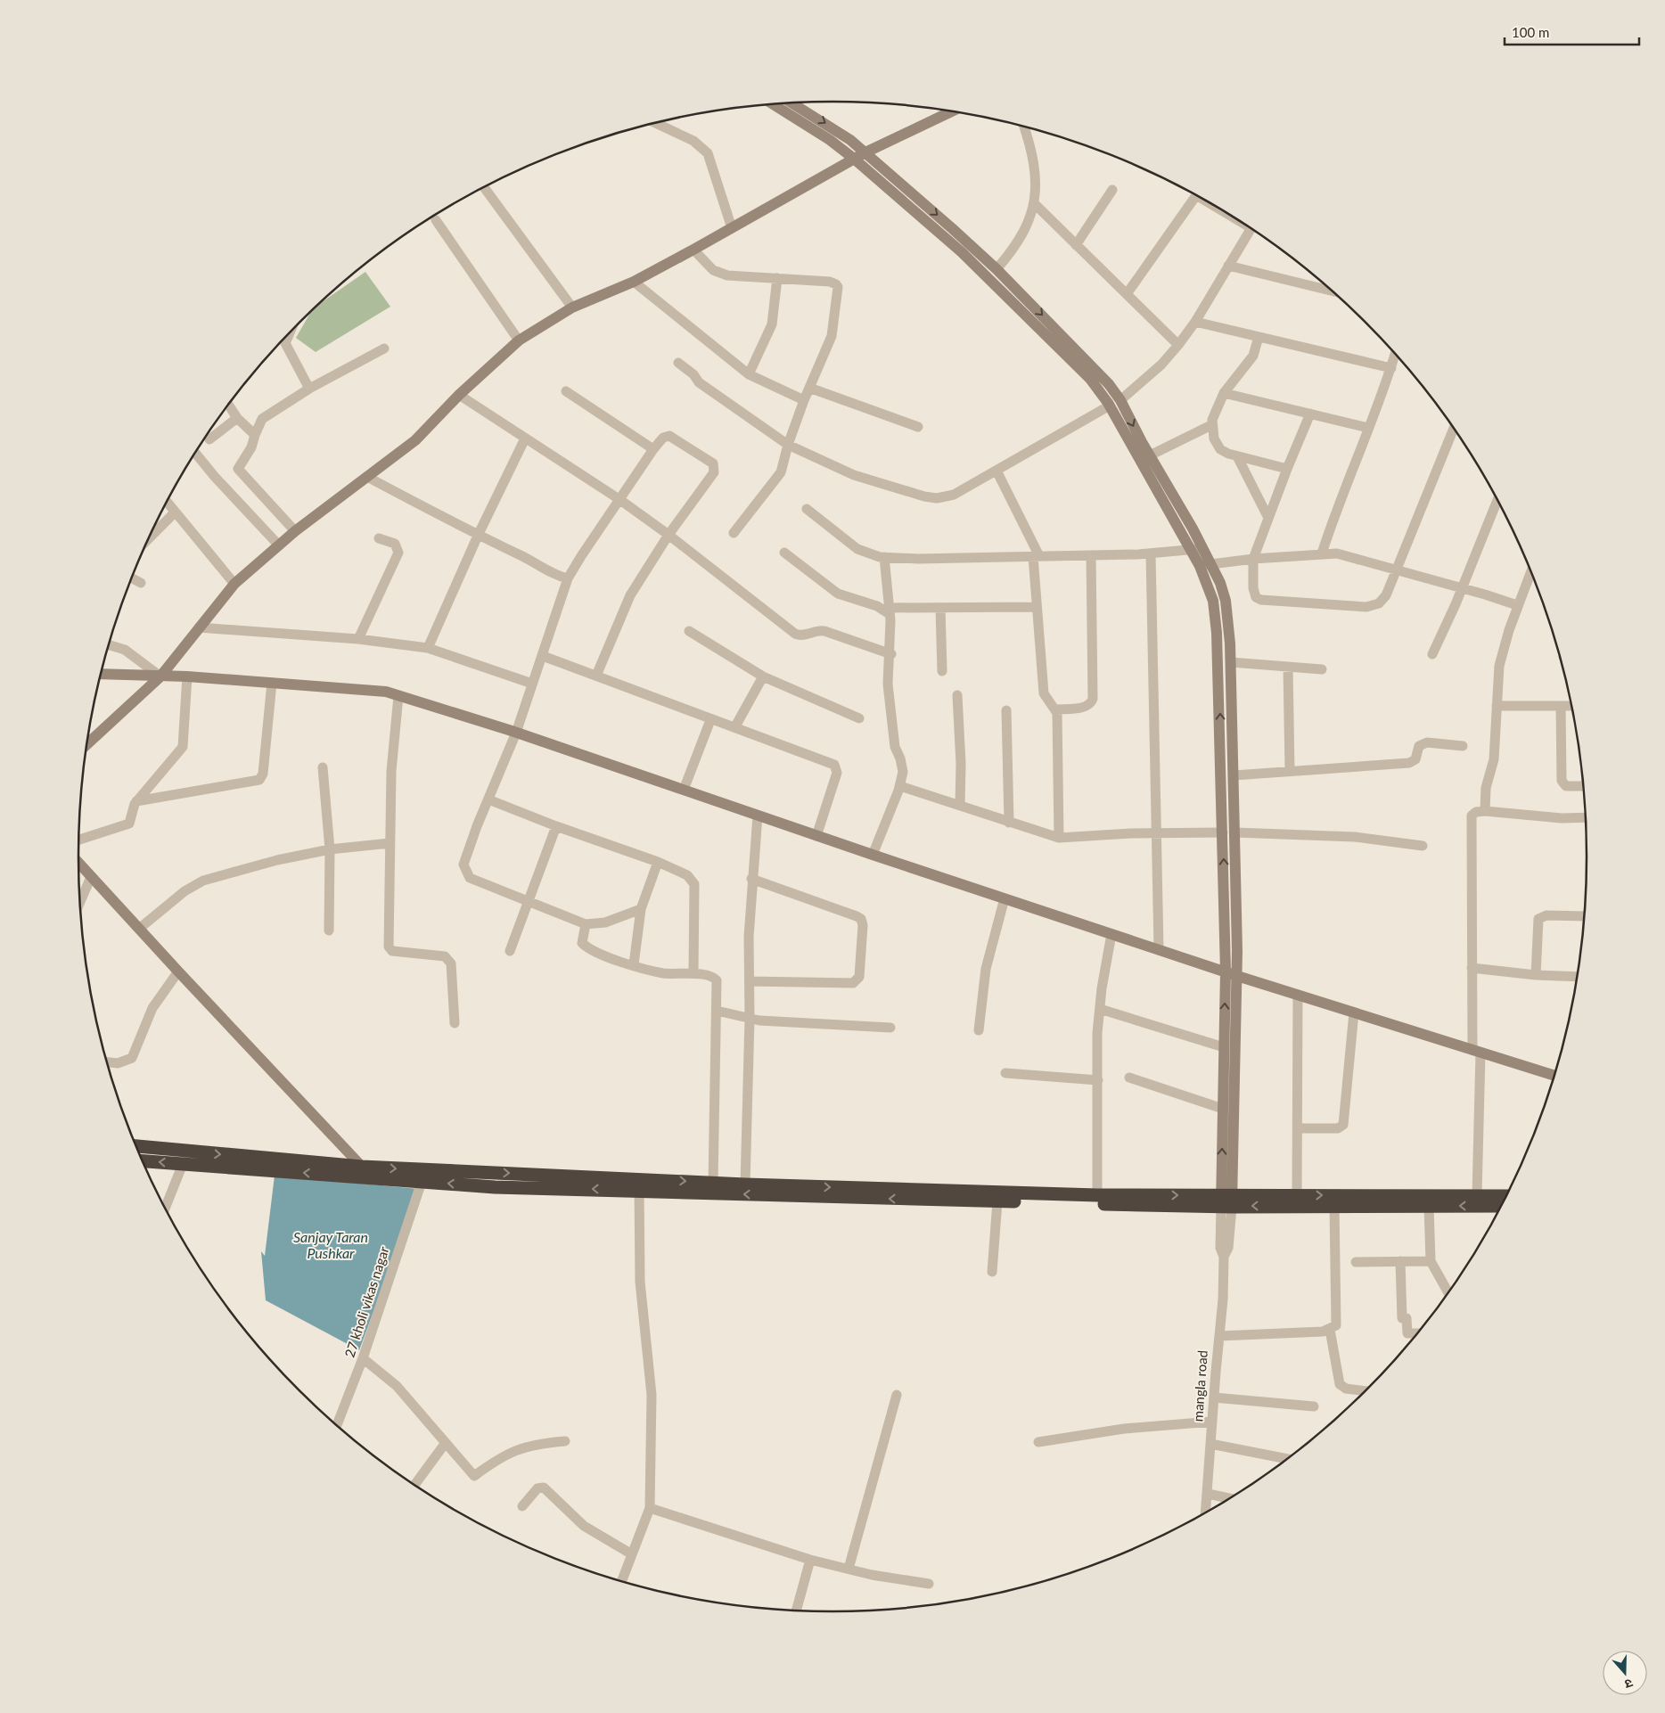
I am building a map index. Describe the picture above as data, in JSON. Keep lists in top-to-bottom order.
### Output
{
  "streets": {
    "street": ["27 kholi vikas nagar", "mangla road"]
  },
  "water": ["Sanjay Taran Pushkar"],
  "scale_bar": "100 m",
  "north": "bottom"
}
